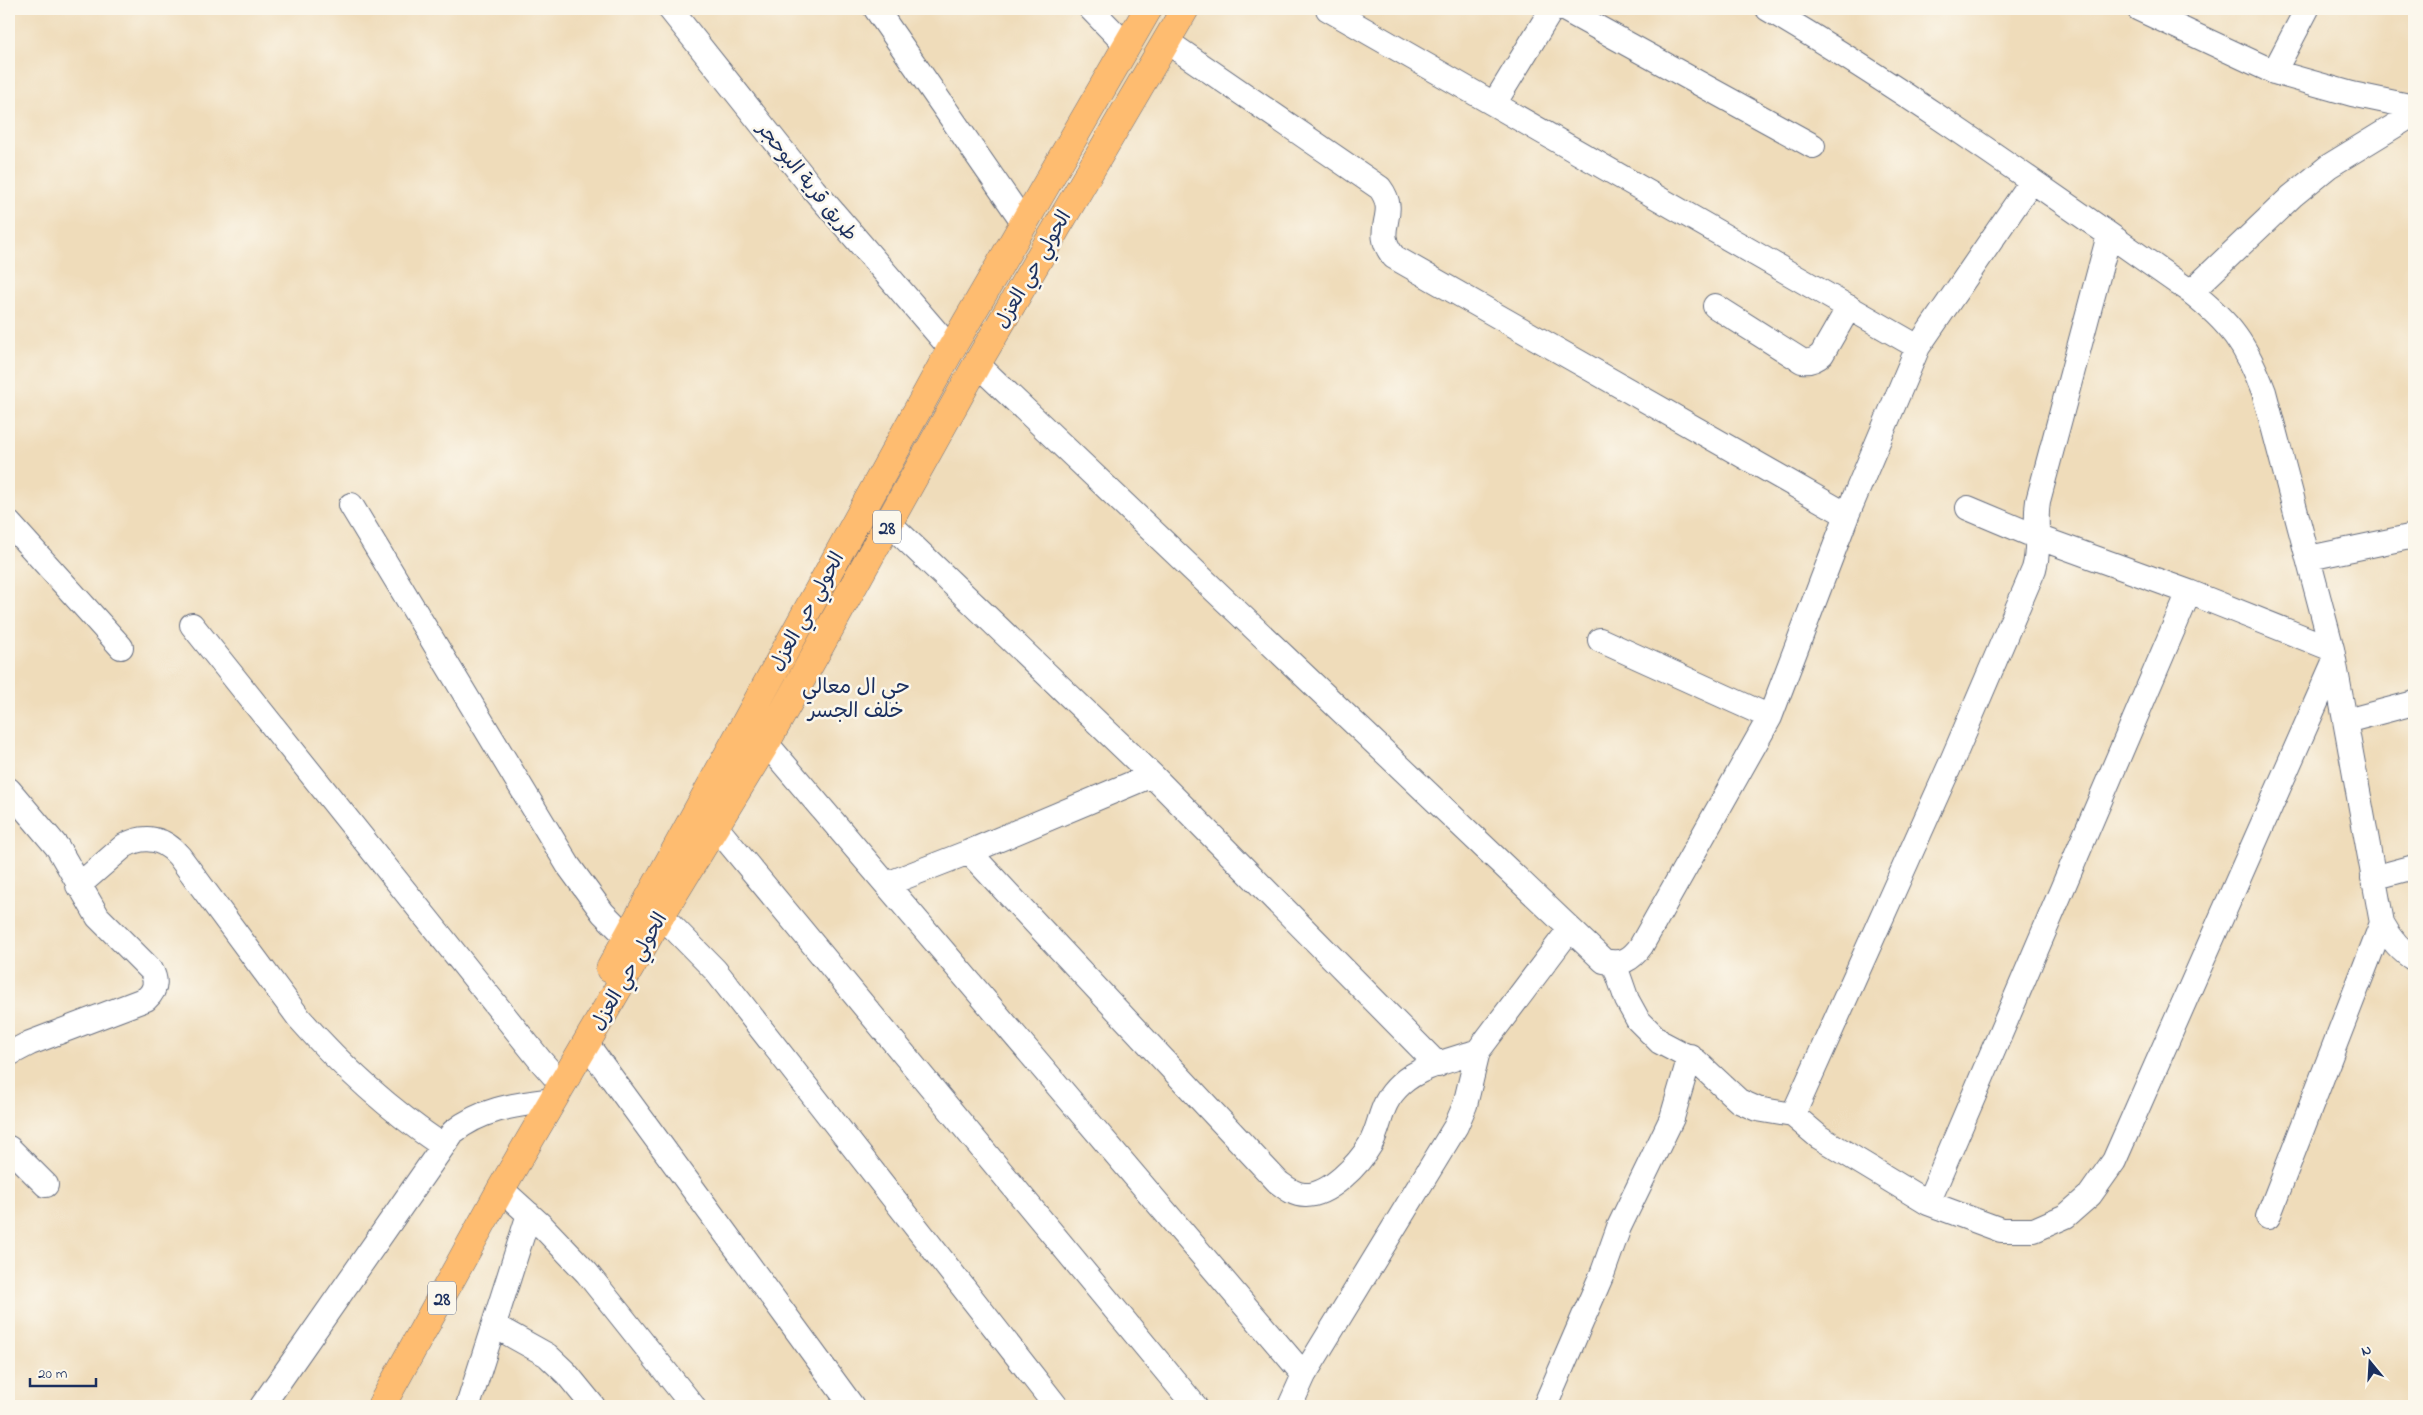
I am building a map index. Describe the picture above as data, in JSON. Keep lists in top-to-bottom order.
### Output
{
  "streets": {
    "highway": ["الحولي حي العزل", "28"],
    "street": ["طريق قرية البوحجر"]
  },
  "crossings": [
    ["طريق قرية البوحجر", "الحولي حي العزل"],
    ["الحولي حي العزل", "28"]
  ],
  "districts": ["حي ال معالي خلف الجسر"],
  "scale_bar": "20 m",
  "north": "top"
}
